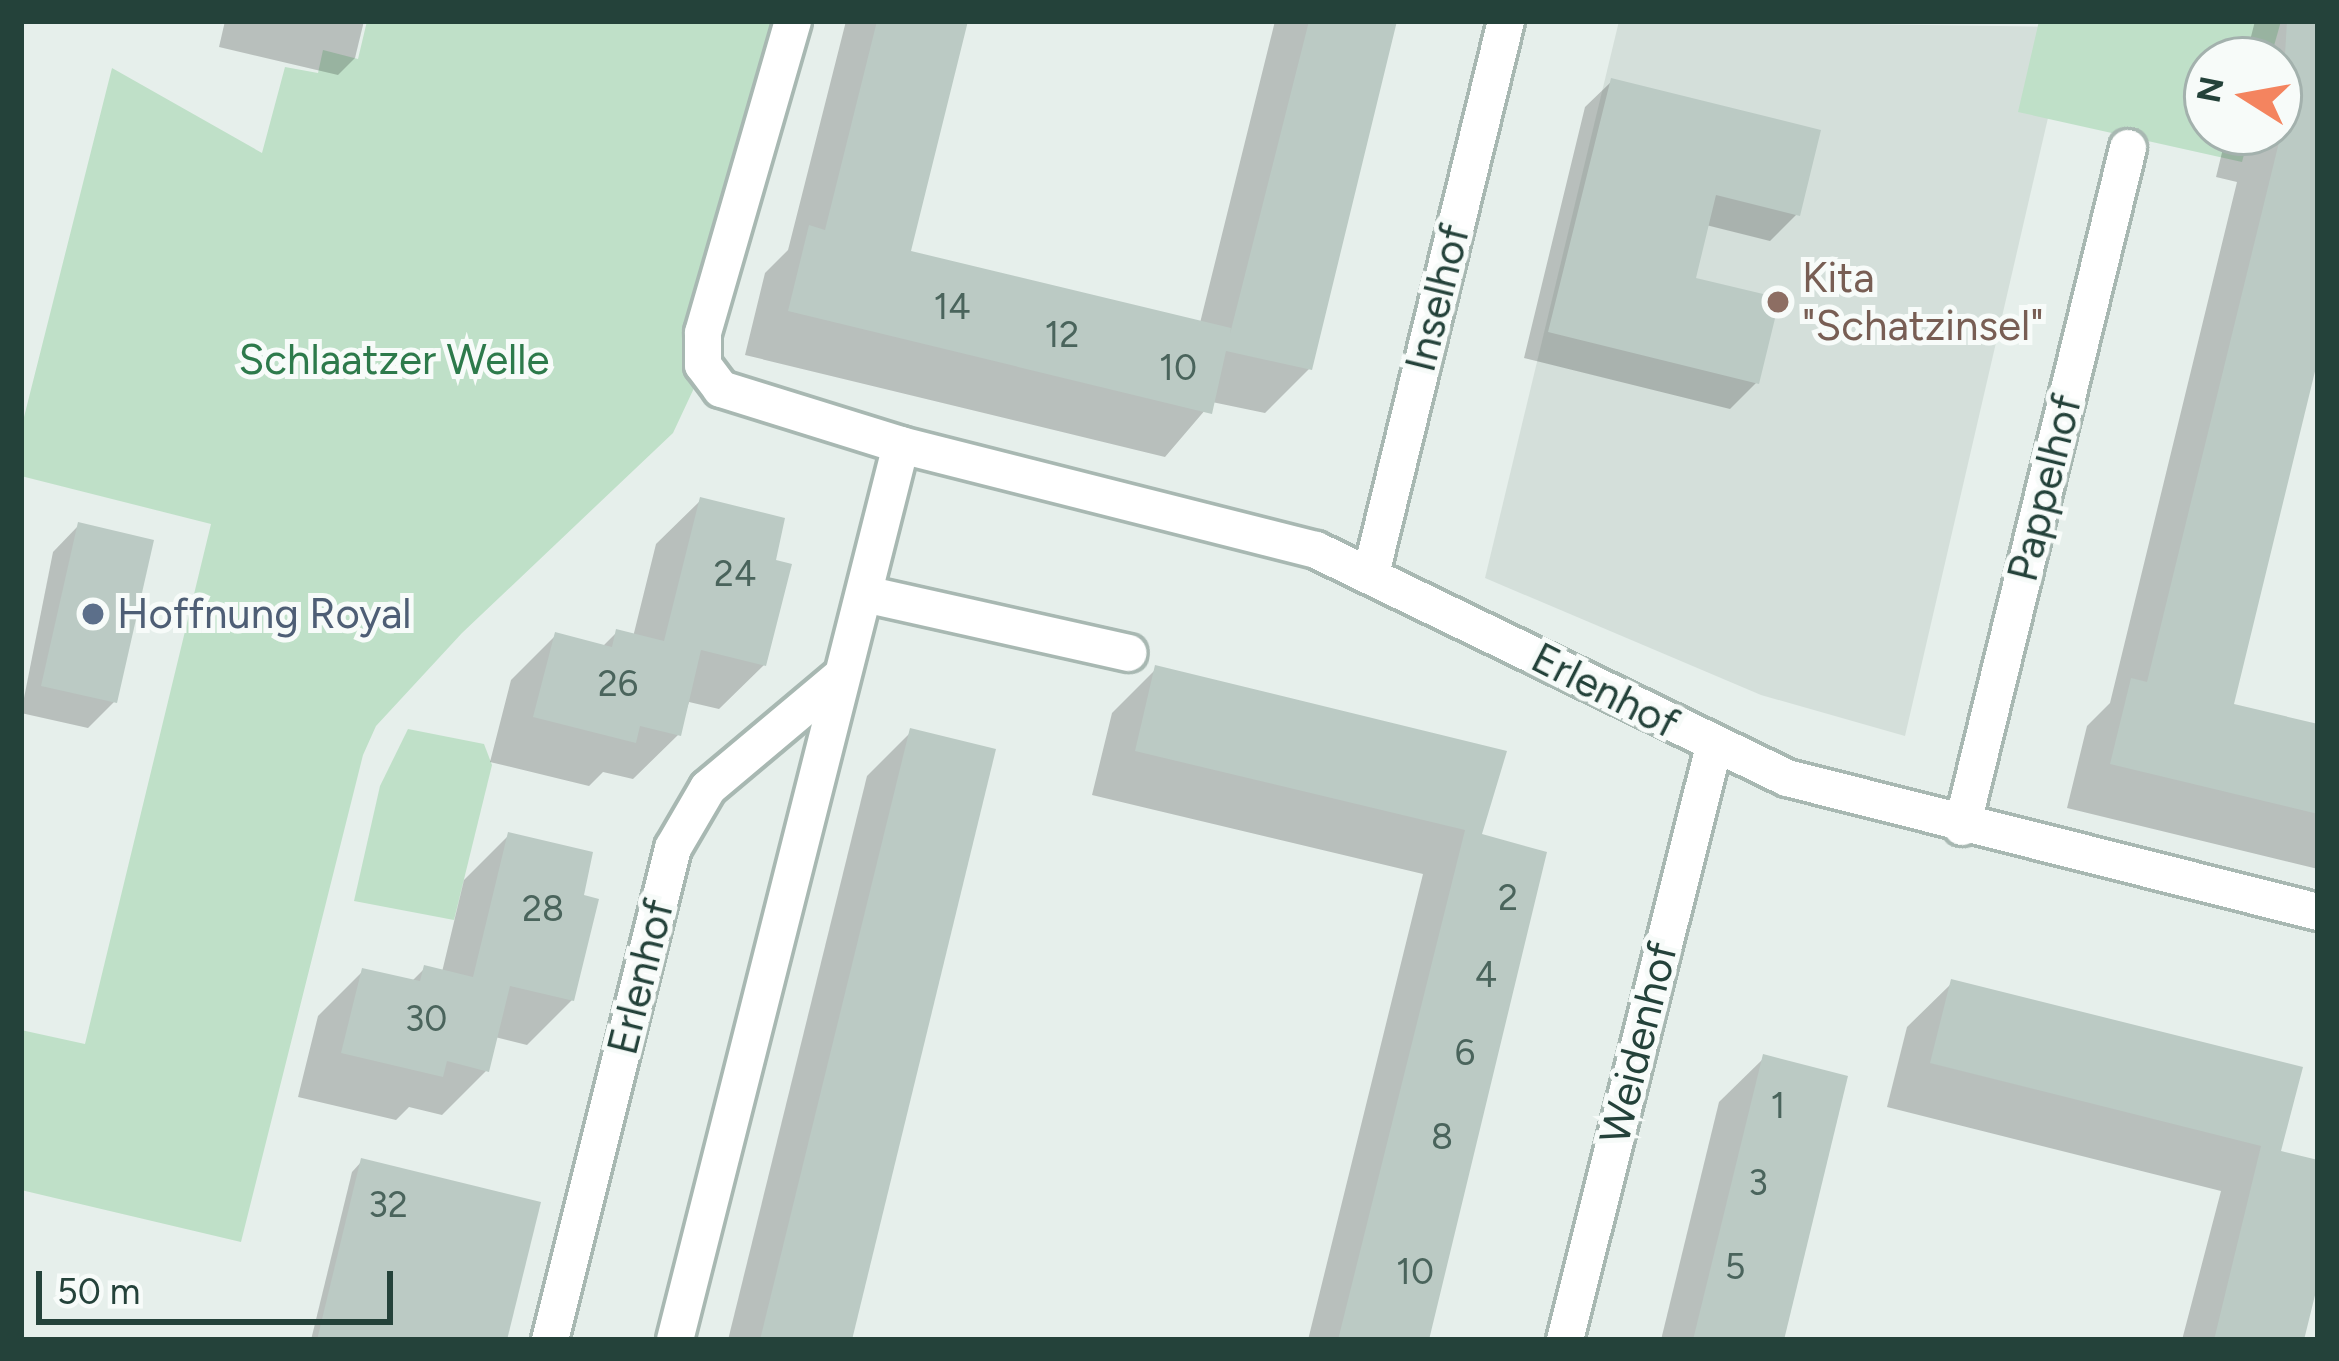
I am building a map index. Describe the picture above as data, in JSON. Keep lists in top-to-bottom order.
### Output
{
  "streets": {
    "street": [
      "Inselhof",
      "Pappelhof",
      "Erlenhof",
      "Weidenhof"
    ]
  },
  "crossings": [
    ["Inselhof", "Erlenhof"],
    ["Pappelhof", "Erlenhof"],
    ["Erlenhof", "Weidenhof"]
  ],
  "parks": ["Schlaatzer Welle"],
  "places": ["Kita \"Schatzinsel\"", "Hoffnung Royal"],
  "house_numbers": [
    "14",
    "12",
    "10",
    "24",
    "26",
    "2",
    "28",
    "4",
    "30",
    "6",
    "1",
    "8",
    "3",
    "32",
    "5",
    "10"
  ],
  "scale_bar": "50 m",
  "north": "left"
}
